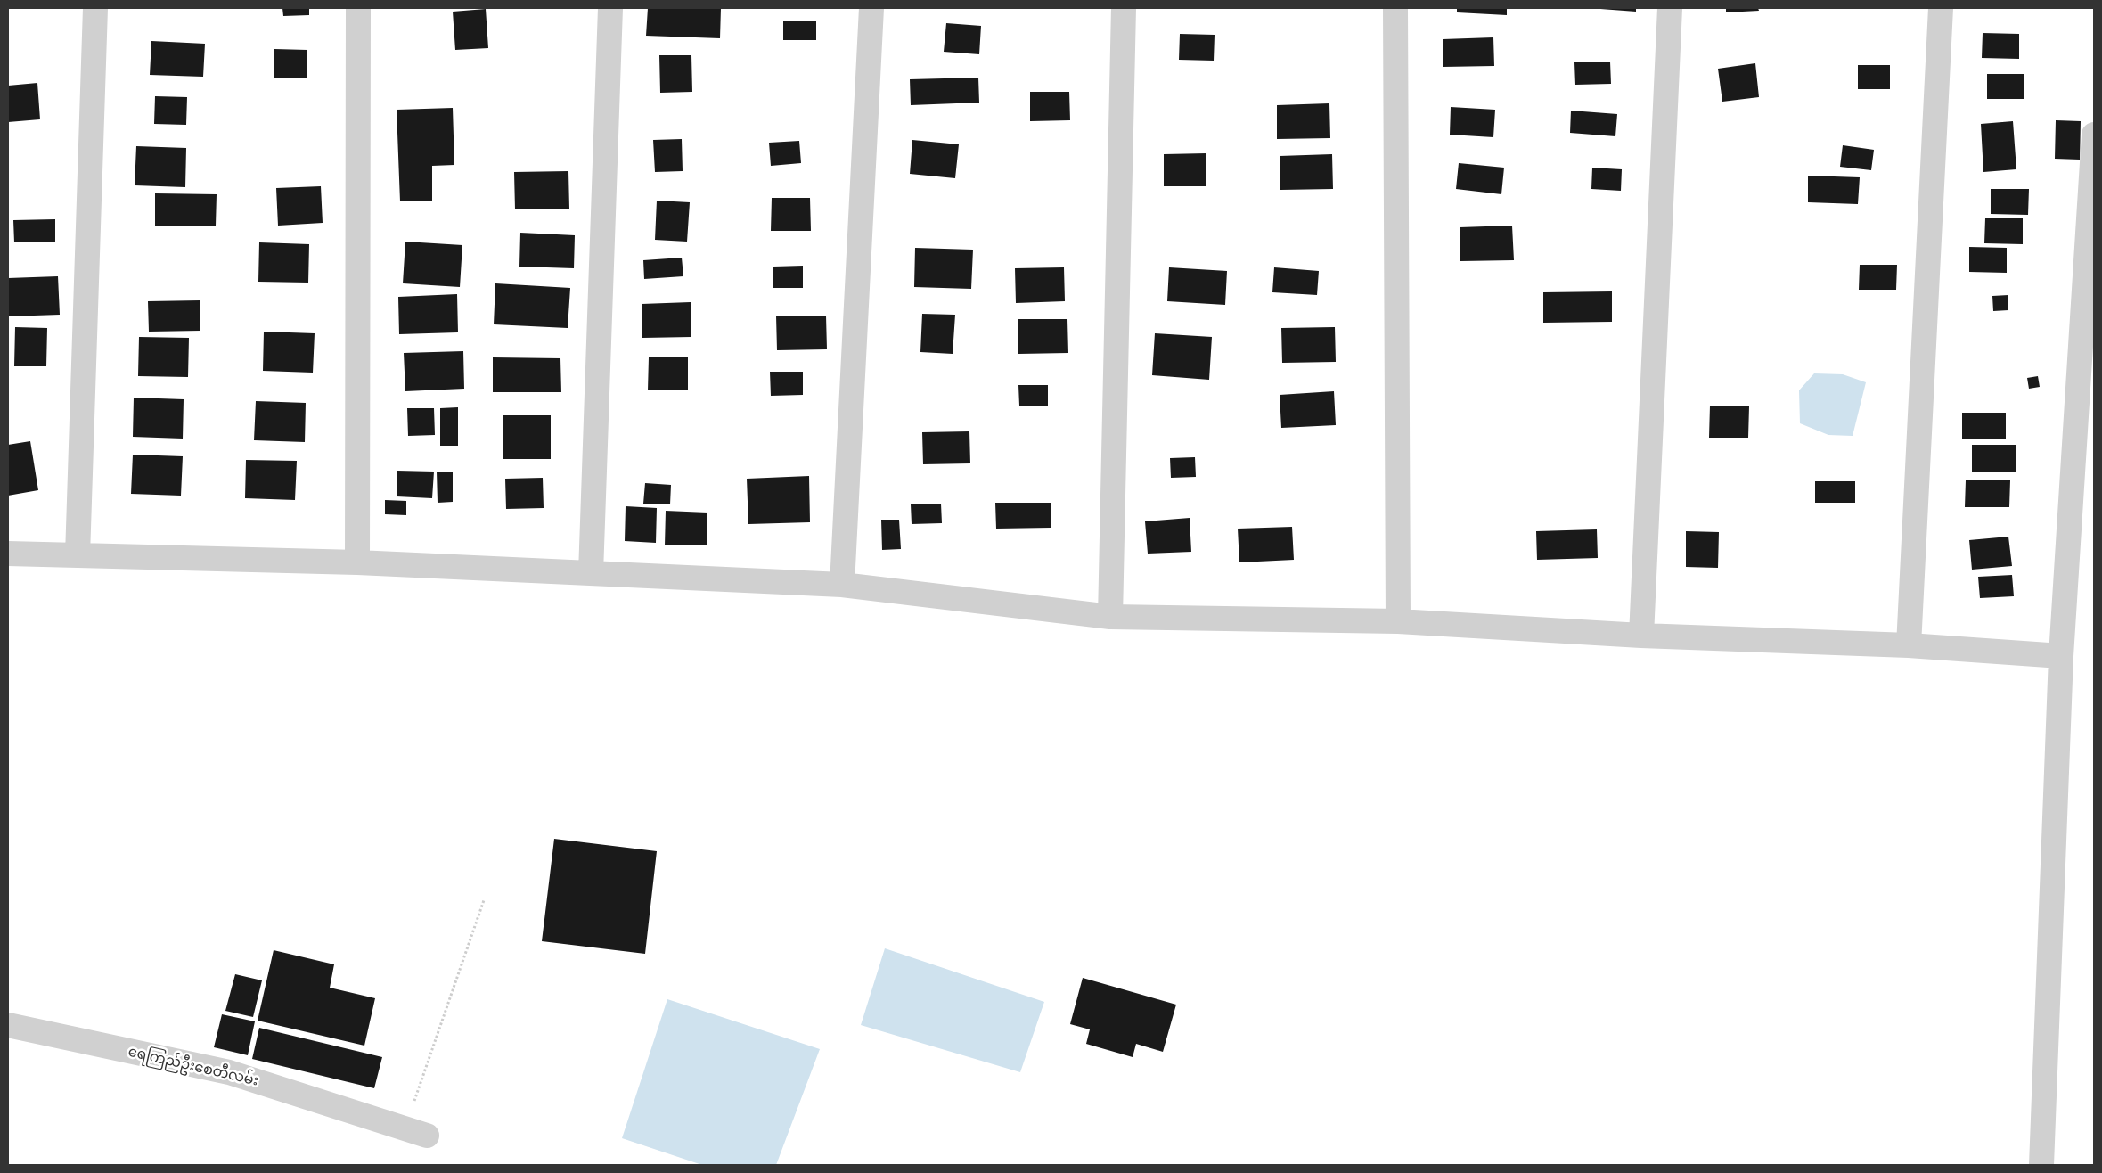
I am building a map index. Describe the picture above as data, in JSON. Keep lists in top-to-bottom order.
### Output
{
  "streets": {
    "street": ["ရေကြည်ဦးစေတီလမ်း"]
  }
}
